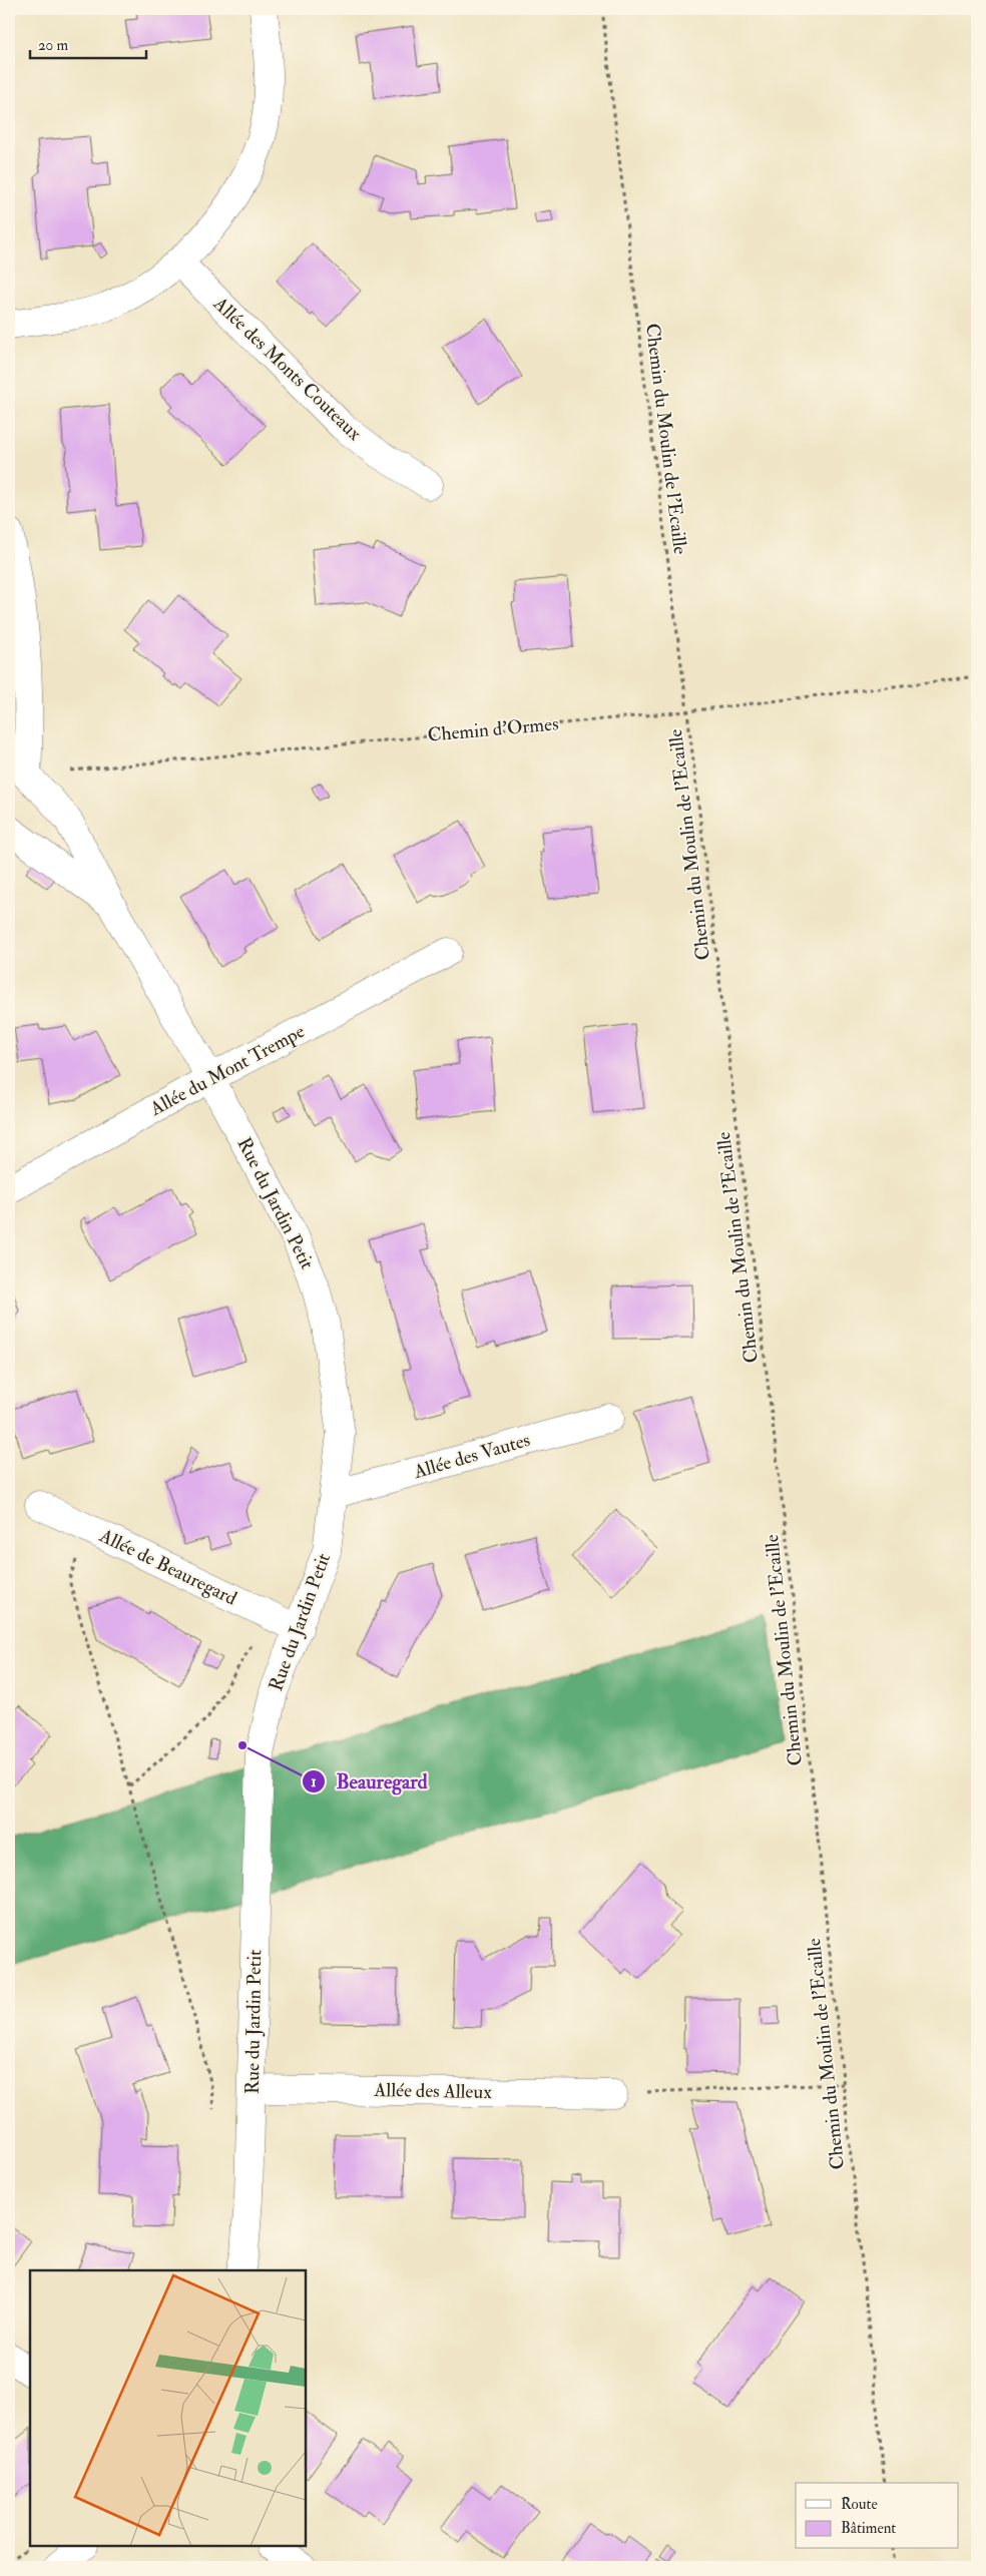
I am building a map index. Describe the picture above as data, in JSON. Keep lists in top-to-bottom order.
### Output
{
  "streets": {
    "street": [
      "Allée des Monts Couteaux",
      "Allée du Mont Trempe",
      "Rue du Jardin Petit",
      "Allée des Vautes",
      "Allée de Beauregard",
      "Allée des Alleux"
    ],
    "path": ["Chemin du Moulin de l'Ecaille", "Chemin d'Ormes"]
  },
  "crossings": [
    ["Chemin du Moulin de l'Ecaille", "Chemin d'Ormes"],
    ["Chemin d'Ormes", "Rue du Jardin Petit"],
    ["Allée du Mont Trempe", "Rue du Jardin Petit"],
    ["Rue du Jardin Petit", "Allée des Vautes"],
    ["Rue du Jardin Petit", "Allée de Beauregard"],
    ["Rue du Jardin Petit", "Allée des Alleux"]
  ],
  "places": ["Beauregard"],
  "legend": ["Route", "Bâtiment"],
  "scale_bar": "20 m"
}
